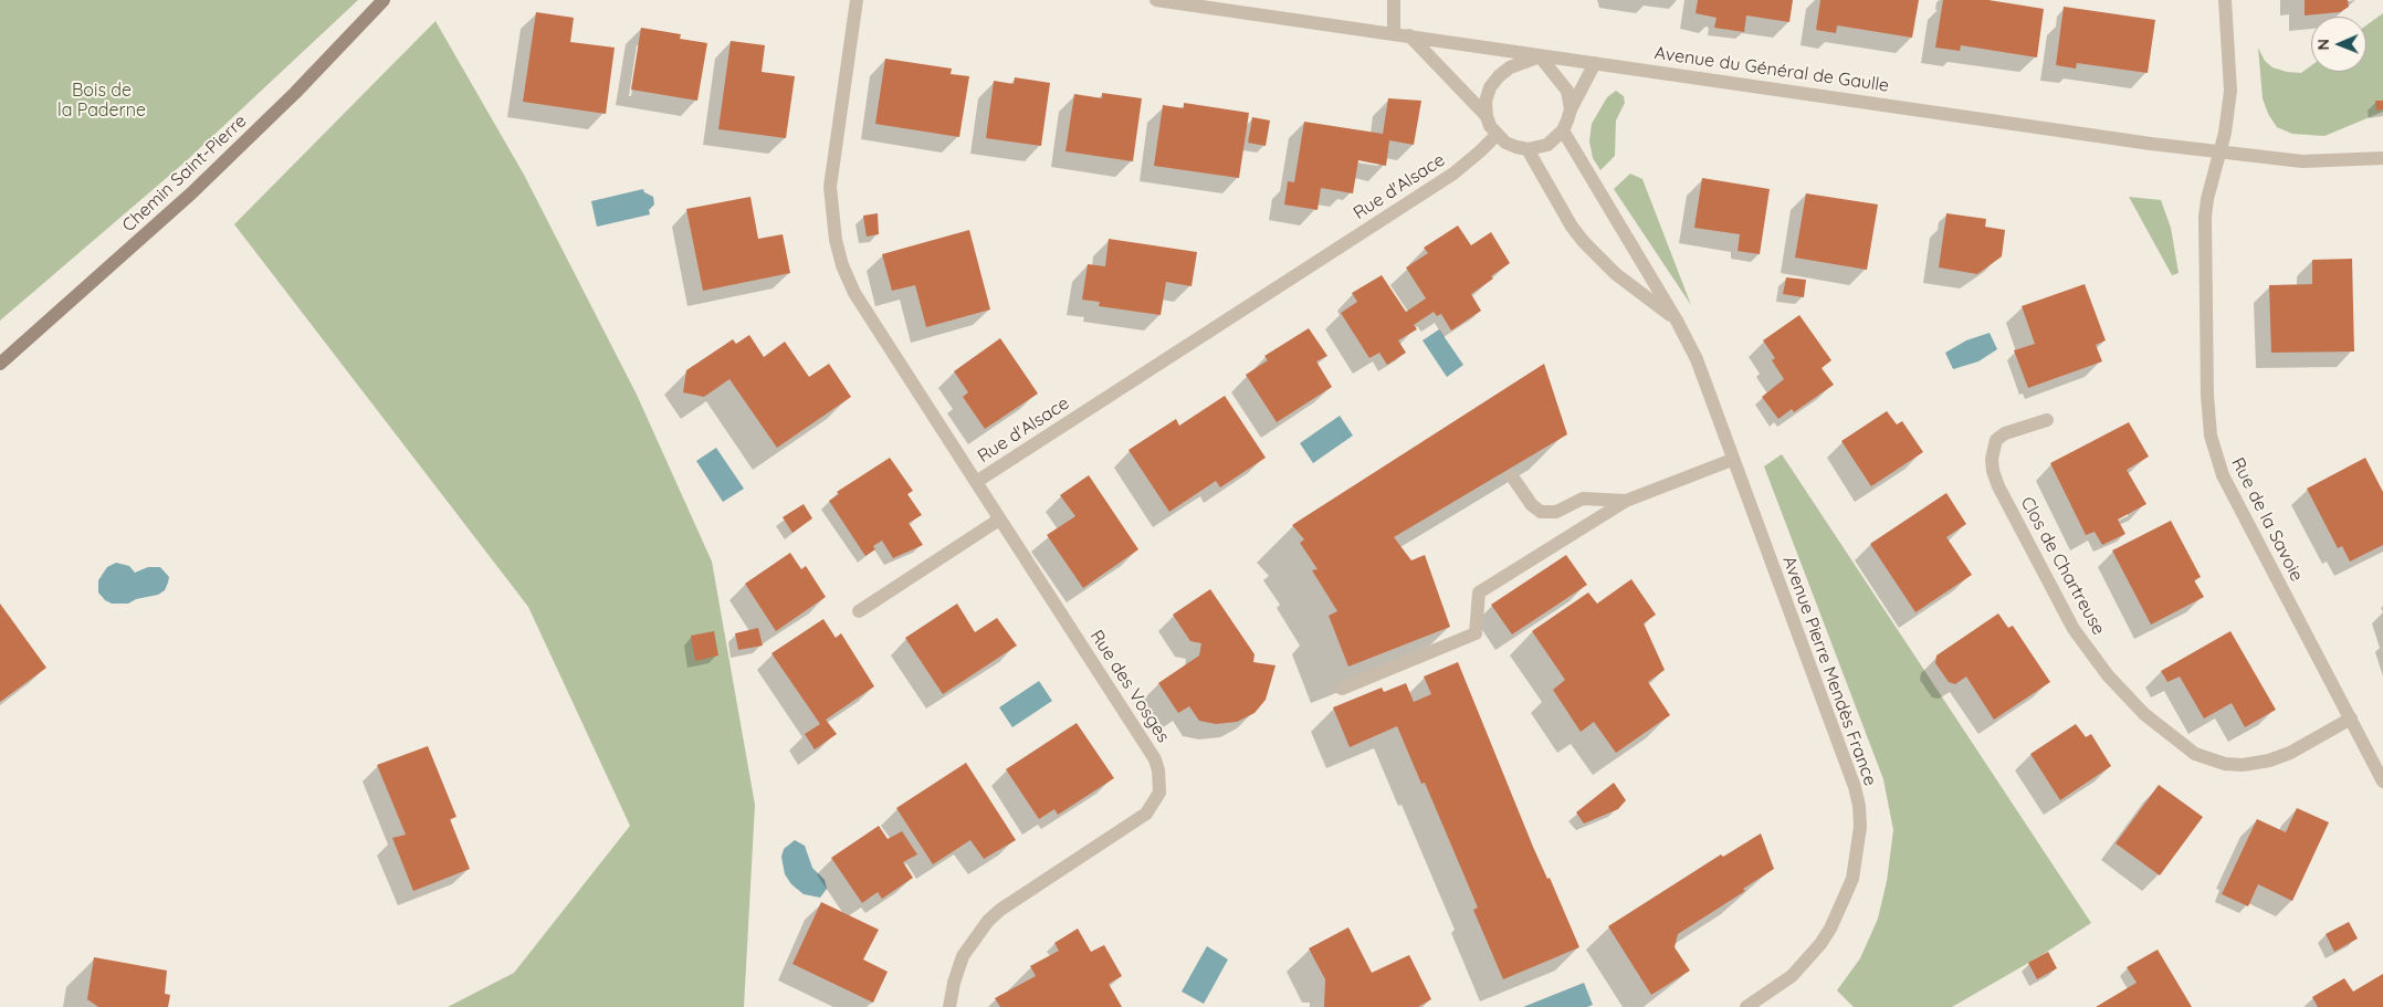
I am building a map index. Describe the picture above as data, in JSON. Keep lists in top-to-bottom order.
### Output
{
  "streets": {
    "main road": ["Chemin Saint-Pierre"],
    "street": [
      "Avenue du Général de Gaulle",
      "Rue d'Alsace",
      "Rue de la Savoie",
      "Clos de Chartreuse",
      "Avenue Pierre Mendès France",
      "Rue des Vosges"
    ]
  },
  "crossings": [
    ["Avenue du Général de Gaulle", "Rue d'Alsace"],
    ["Avenue du Général de Gaulle", "Rue de la Savoie"],
    ["Avenue du Général de Gaulle", "Avenue Pierre Mendès France"],
    ["Rue d'Alsace", "Avenue Pierre Mendès France"],
    ["Rue d'Alsace", "Rue des Vosges"],
    ["Rue de la Savoie", "Clos de Chartreuse"]
  ],
  "parks": ["Bois de la Paderne"],
  "north": "left"
}
